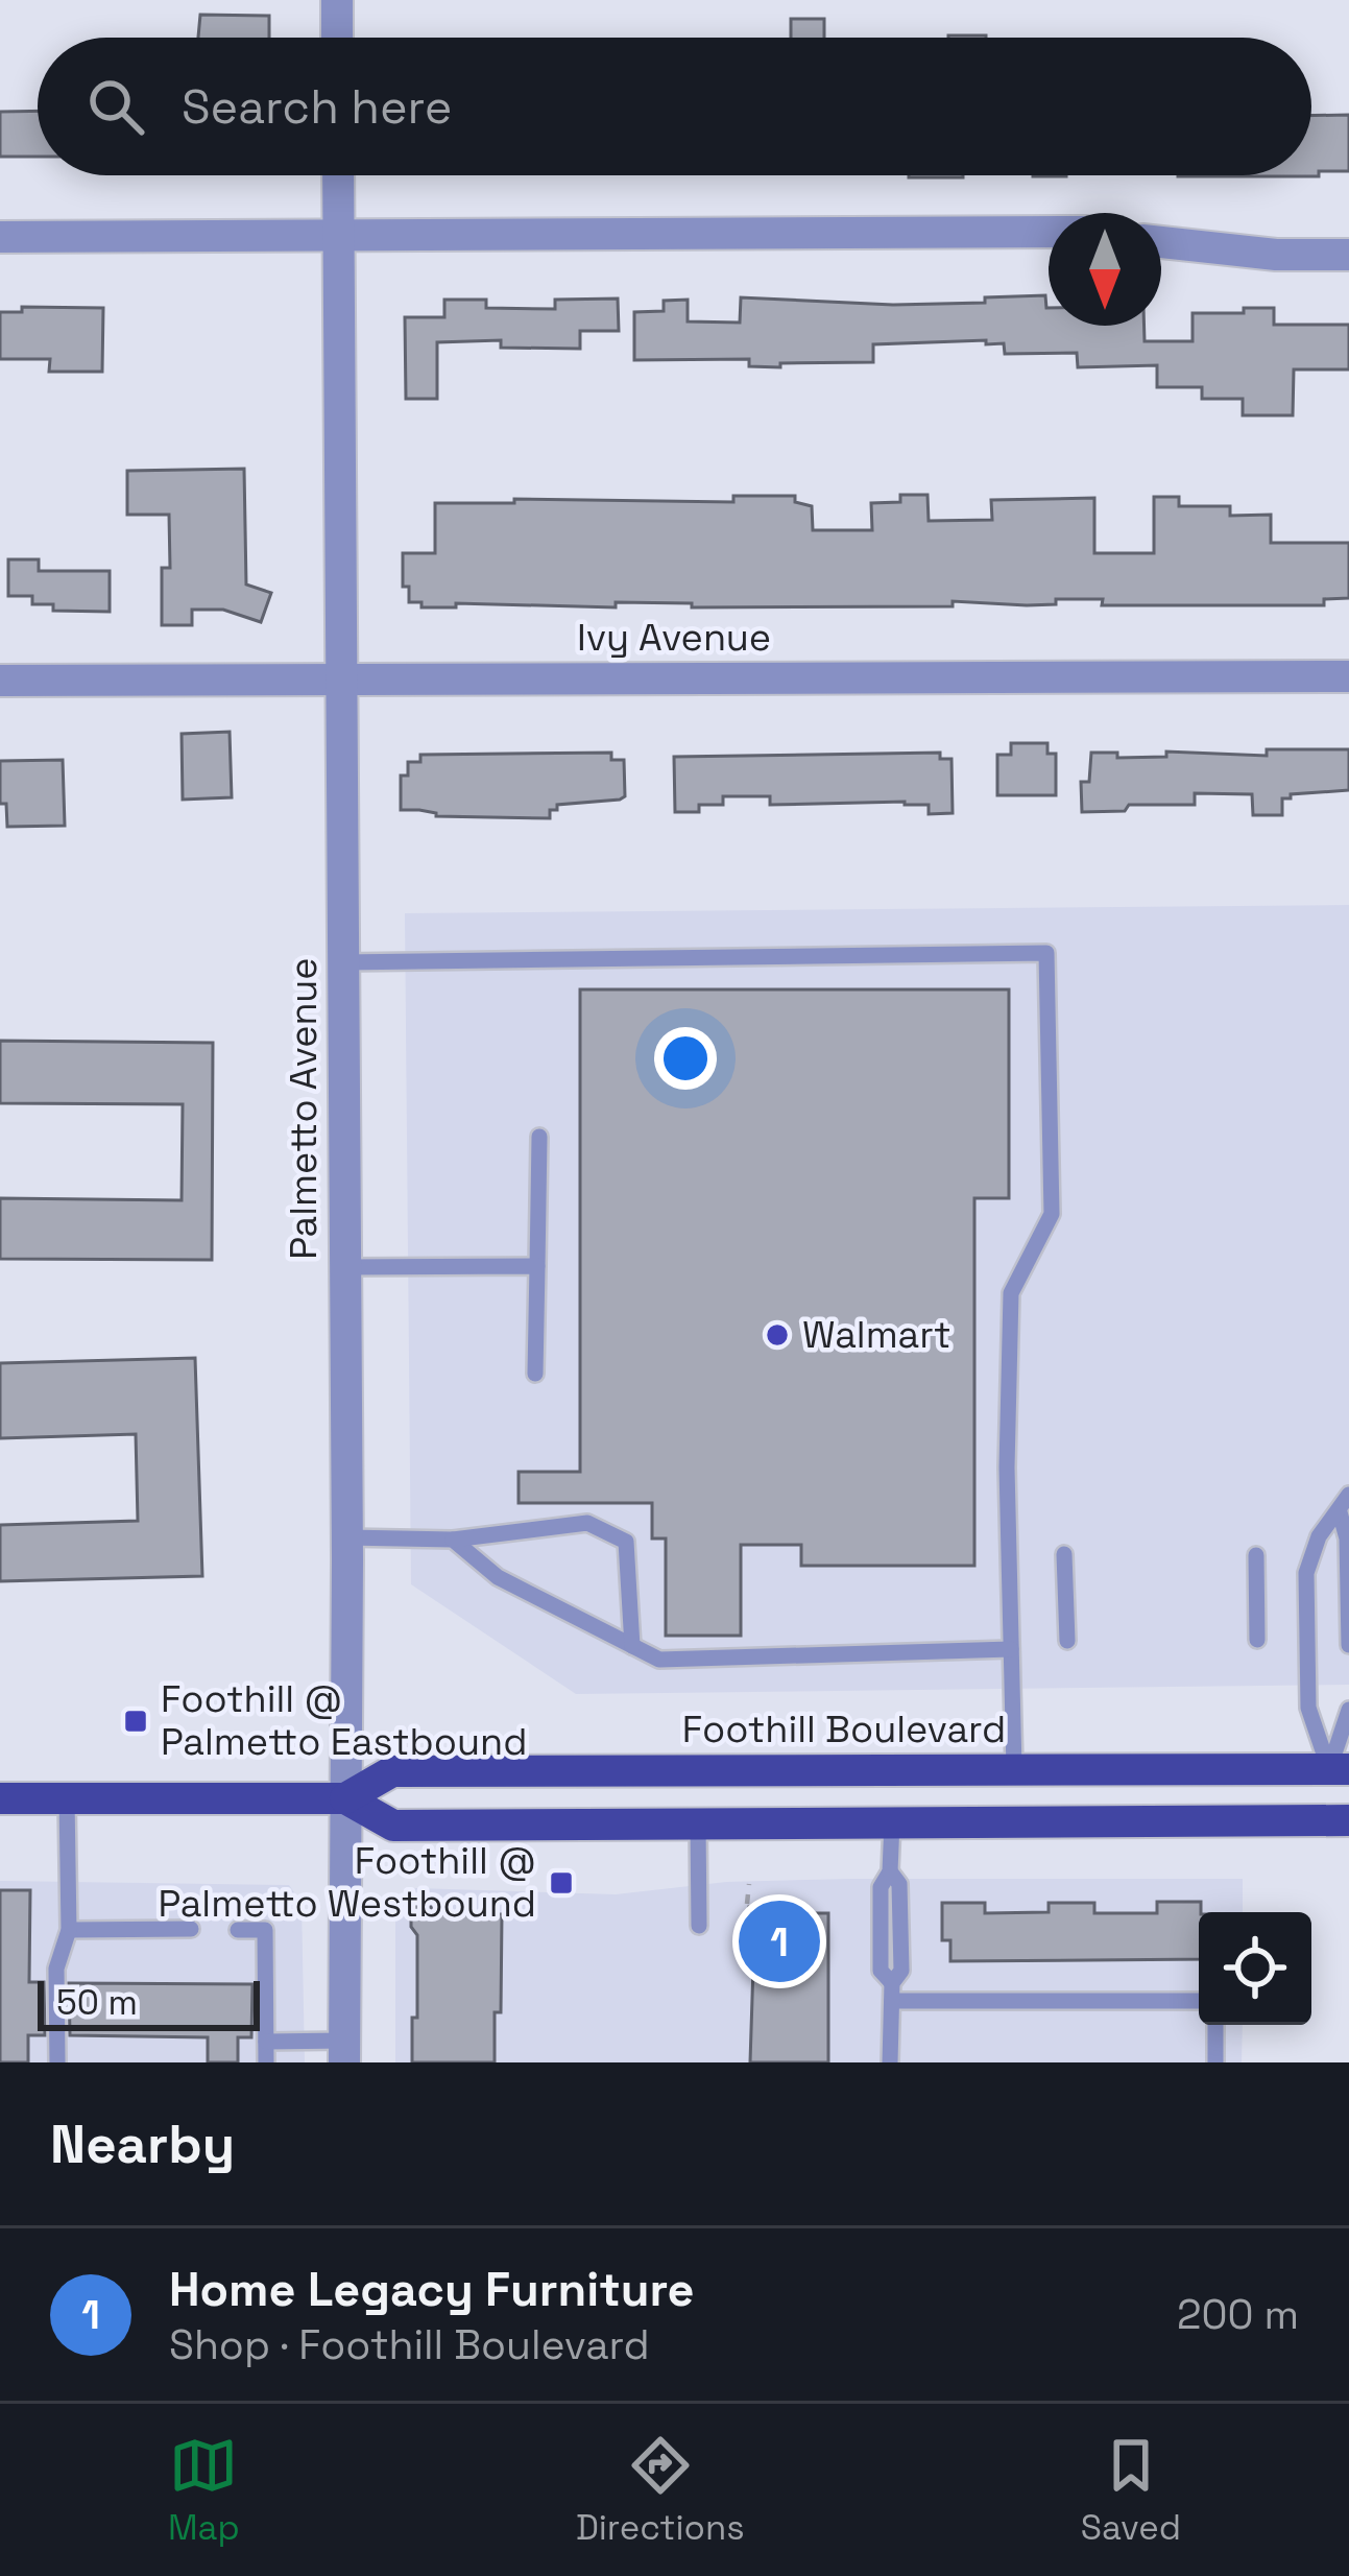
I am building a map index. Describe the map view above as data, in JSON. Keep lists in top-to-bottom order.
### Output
{
  "streets": {
    "main road": ["Foothill Boulevard"],
    "street": ["Ivy Avenue", "Palmetto Avenue"]
  },
  "crossings": [
    ["Ivy Avenue", "Palmetto Avenue"],
    ["Palmetto Avenue", "Foothill Boulevard"]
  ],
  "places": {
    "other": ["Walmart"],
    "transit": ["Foothill @ Palmetto Eastbound", "Foothill @ Palmetto Westbound"]
  },
  "scale_bar": "50 m",
  "north": "bottom",
  "page": {
    "search": "Search here",
    "pins": "1",
    "scale": "50 m",
    "heading": "Nearby",
    "list": [
      {
        "mark": "1",
        "name": "Home Legacy Furniture",
        "note": "Shop · Foothill Boulevard",
        "value": "200 m"
      }
    ],
    "nav": ["Map", "Directions", "Saved"]
  }
}
